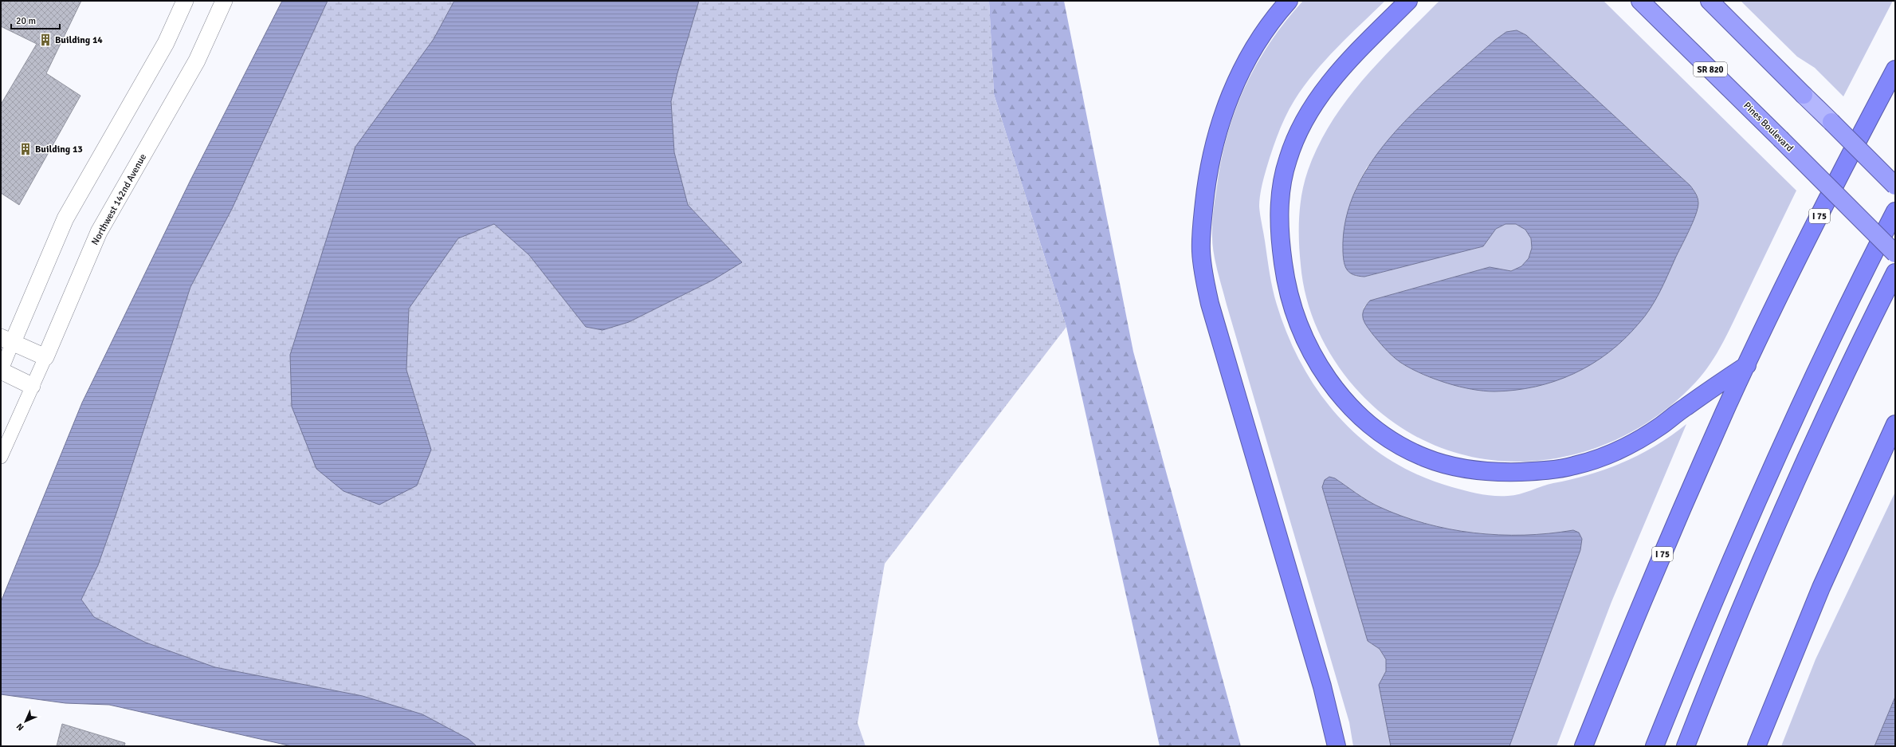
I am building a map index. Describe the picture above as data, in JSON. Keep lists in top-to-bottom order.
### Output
{
  "streets": {
    "highway": ["SR 820", "Pines Boulevard", "I 75"],
    "street": ["Northwest 142nd Avenue"]
  },
  "places": {
    "building": ["Building 14", "Building 13"]
  },
  "scale_bar": "20 m",
  "north": "bottom left"
}
